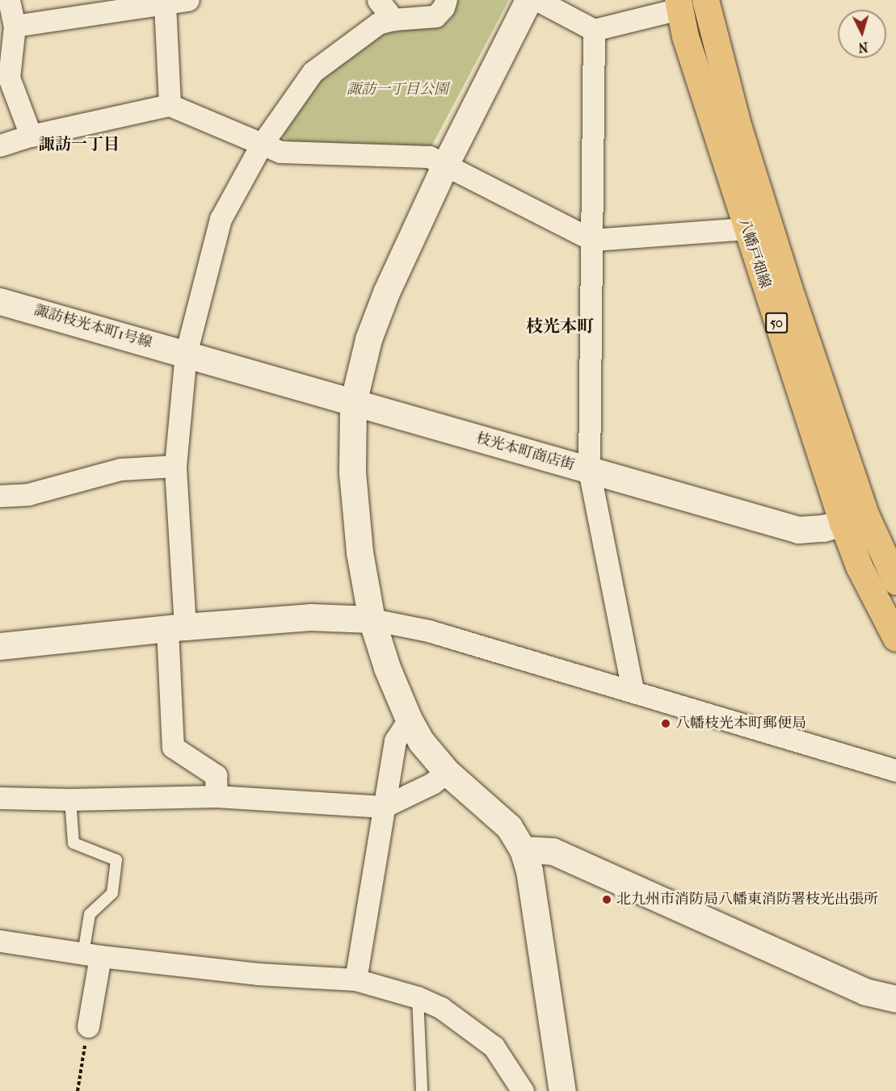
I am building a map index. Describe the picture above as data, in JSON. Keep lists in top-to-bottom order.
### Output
{
  "streets": {
    "main road": ["八幡戸畑線", "50"],
    "street": ["諏訪枝光本町1号線", "枝光本町商店街"]
  },
  "crossings": [
    ["八幡戸畑線", "枝光本町商店街"],
    ["諏訪枝光本町1号線", "枝光本町商店街"]
  ],
  "districts": ["諏訪一丁目", "枝光本町"],
  "parks": ["諏訪一丁目公園"],
  "places": ["八幡枝光本町郵便局", "北九州市消防局八幡東消防署枝光出張所"],
  "north": "bottom"
}
